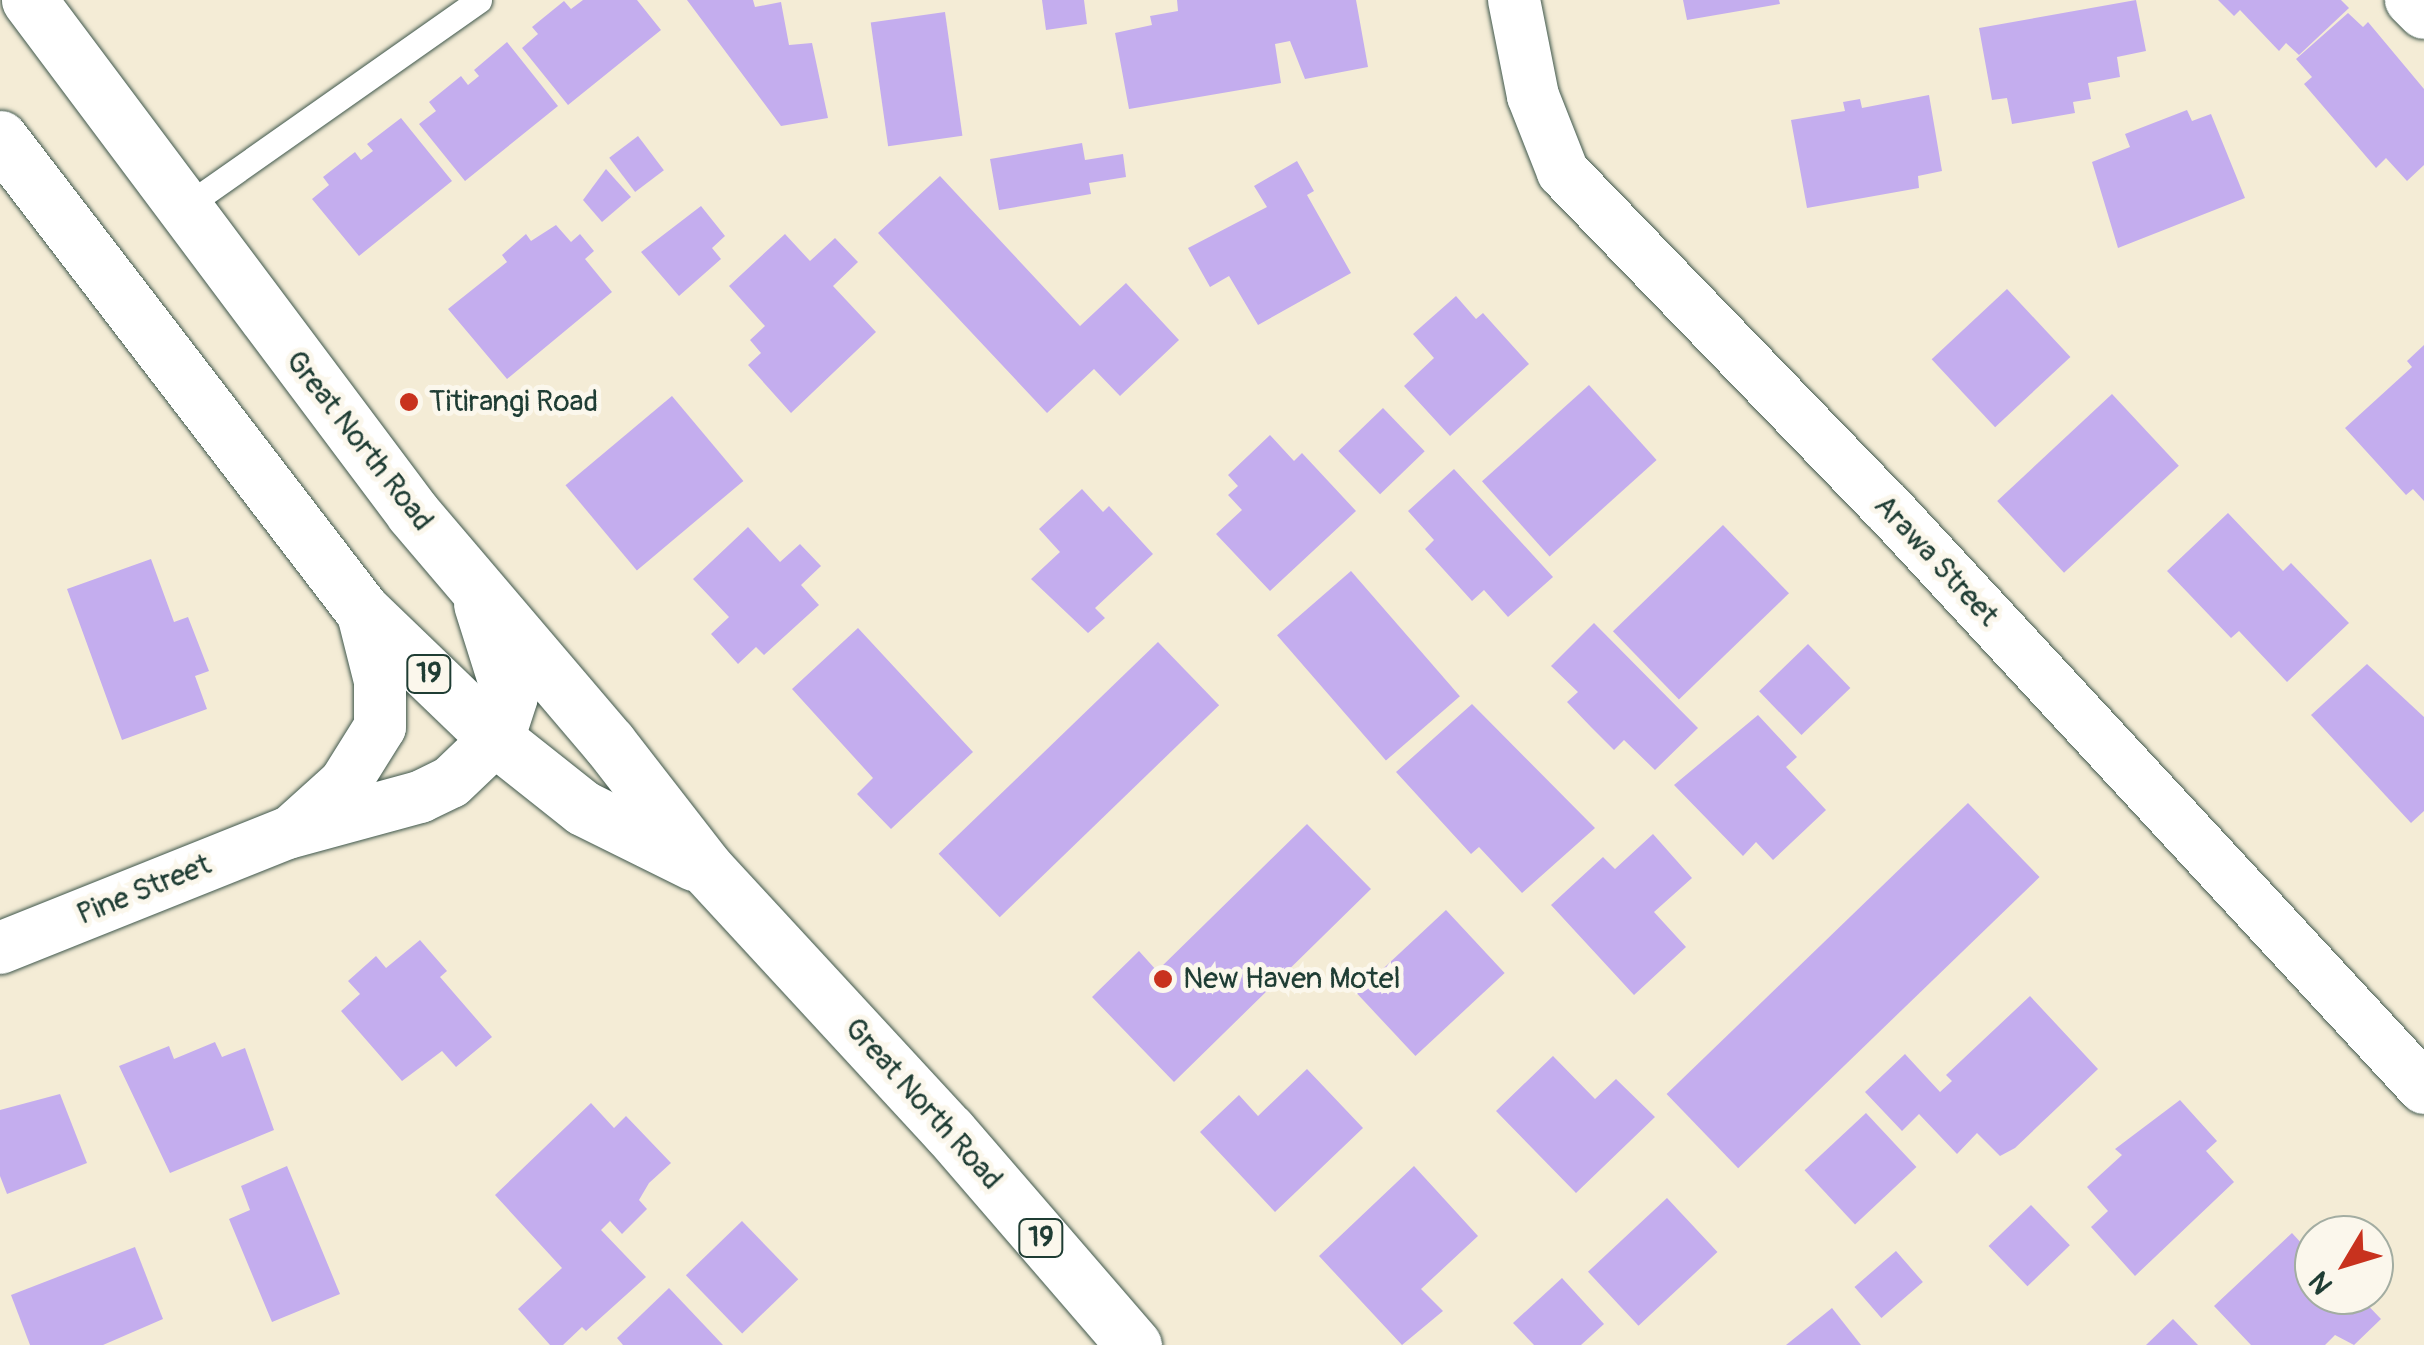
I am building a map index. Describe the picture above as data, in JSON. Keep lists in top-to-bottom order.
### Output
{
  "streets": {
    "main road": ["Great North Road", "19"],
    "street": ["Arawa Street", "Pine Street"]
  },
  "crossings": [
    ["Great North Road", "Pine Street"]
  ],
  "places": ["Titirangi Road", "New Haven Motel"],
  "north": "bottom left"
}
